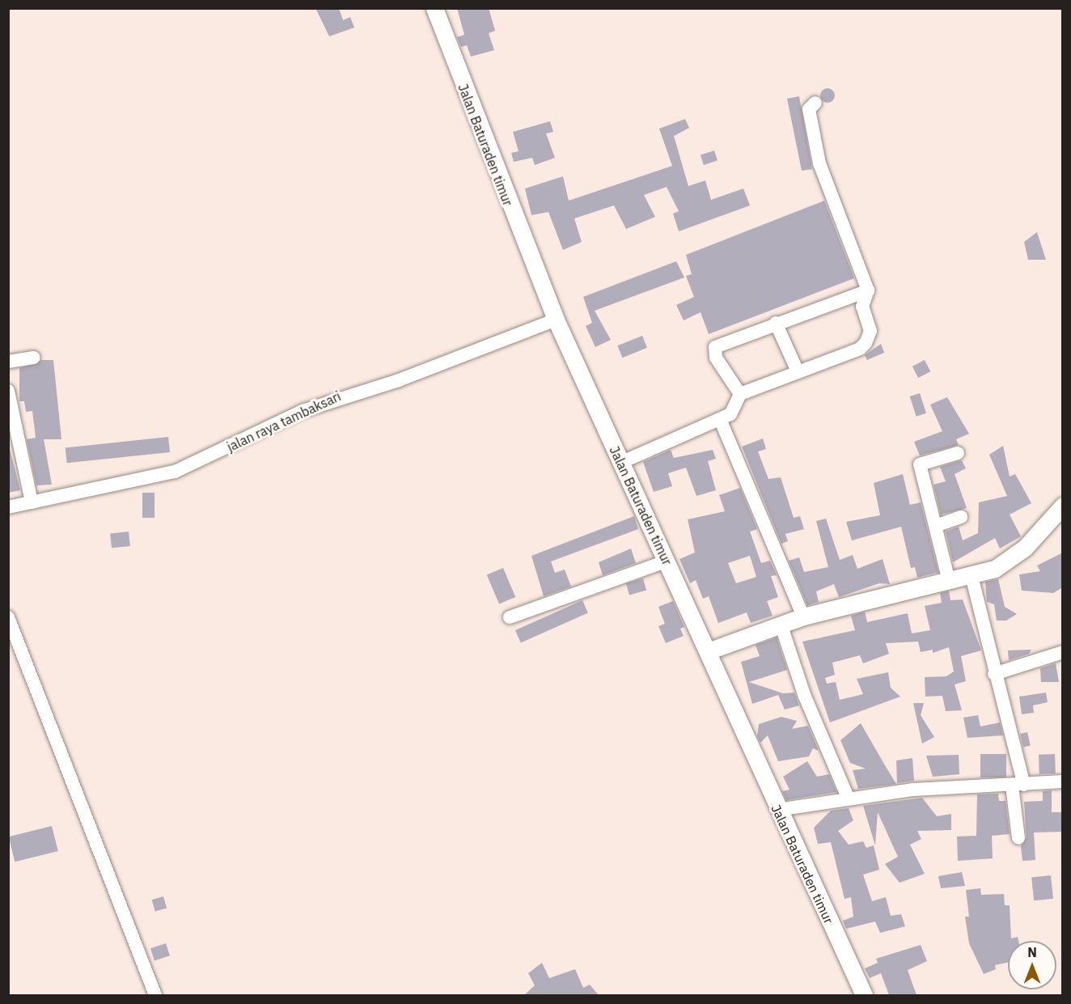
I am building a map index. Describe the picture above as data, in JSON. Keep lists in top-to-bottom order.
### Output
{
  "streets": {
    "main road": ["Jalan Baturaden timur"],
    "street": ["jalan raya tambaksari"]
  },
  "crossings": [
    ["Jalan Baturaden timur", "jalan raya tambaksari"]
  ],
  "north": "top"
}
